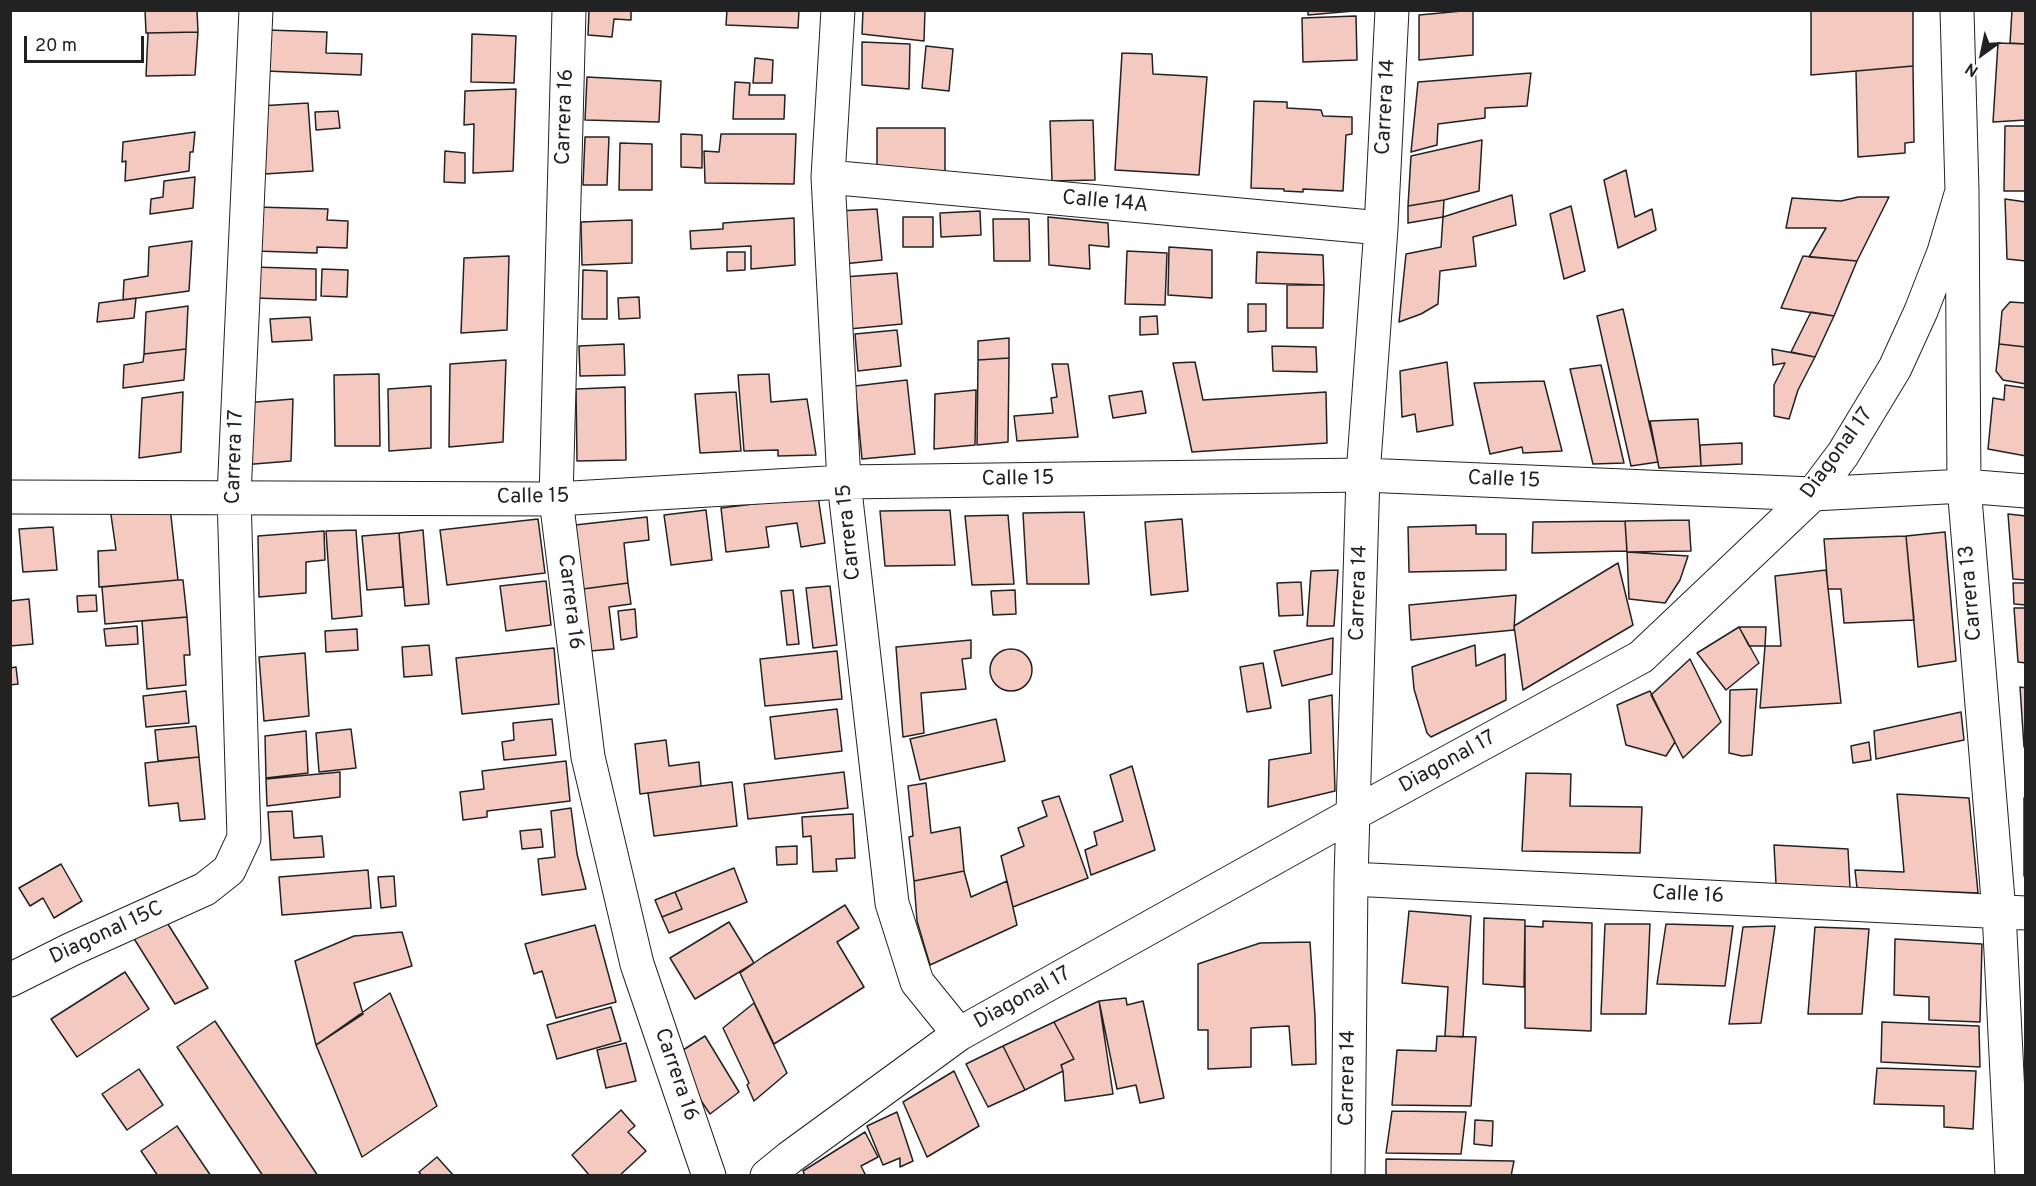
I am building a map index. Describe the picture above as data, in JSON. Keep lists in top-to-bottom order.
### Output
{
  "streets": {
    "street": [
      "Carrera 14",
      "Carrera 16",
      "Calle 14A",
      "Diagonal 17",
      "Carrera 17",
      "Calle 15",
      "Carrera 15",
      "Carrera 13",
      "Calle 16",
      "Diagonal 15C"
    ]
  },
  "crossings": [
    ["Carrera 14", "Calle 14A"],
    ["Carrera 14", "Diagonal 17"],
    ["Carrera 14", "Calle 15"],
    ["Carrera 14", "Calle 16"],
    ["Carrera 16", "Calle 15"],
    ["Calle 14A", "Carrera 15"],
    ["Diagonal 17", "Calle 15"],
    ["Diagonal 17", "Carrera 15"],
    ["Diagonal 17", "Carrera 13"],
    ["Carrera 17", "Calle 15"],
    ["Carrera 17", "Diagonal 15C"],
    ["Calle 15", "Carrera 15"],
    ["Calle 15", "Carrera 13"],
    ["Carrera 13", "Calle 16"]
  ],
  "scale_bar": "20 m",
  "north": "bottom left"
}
